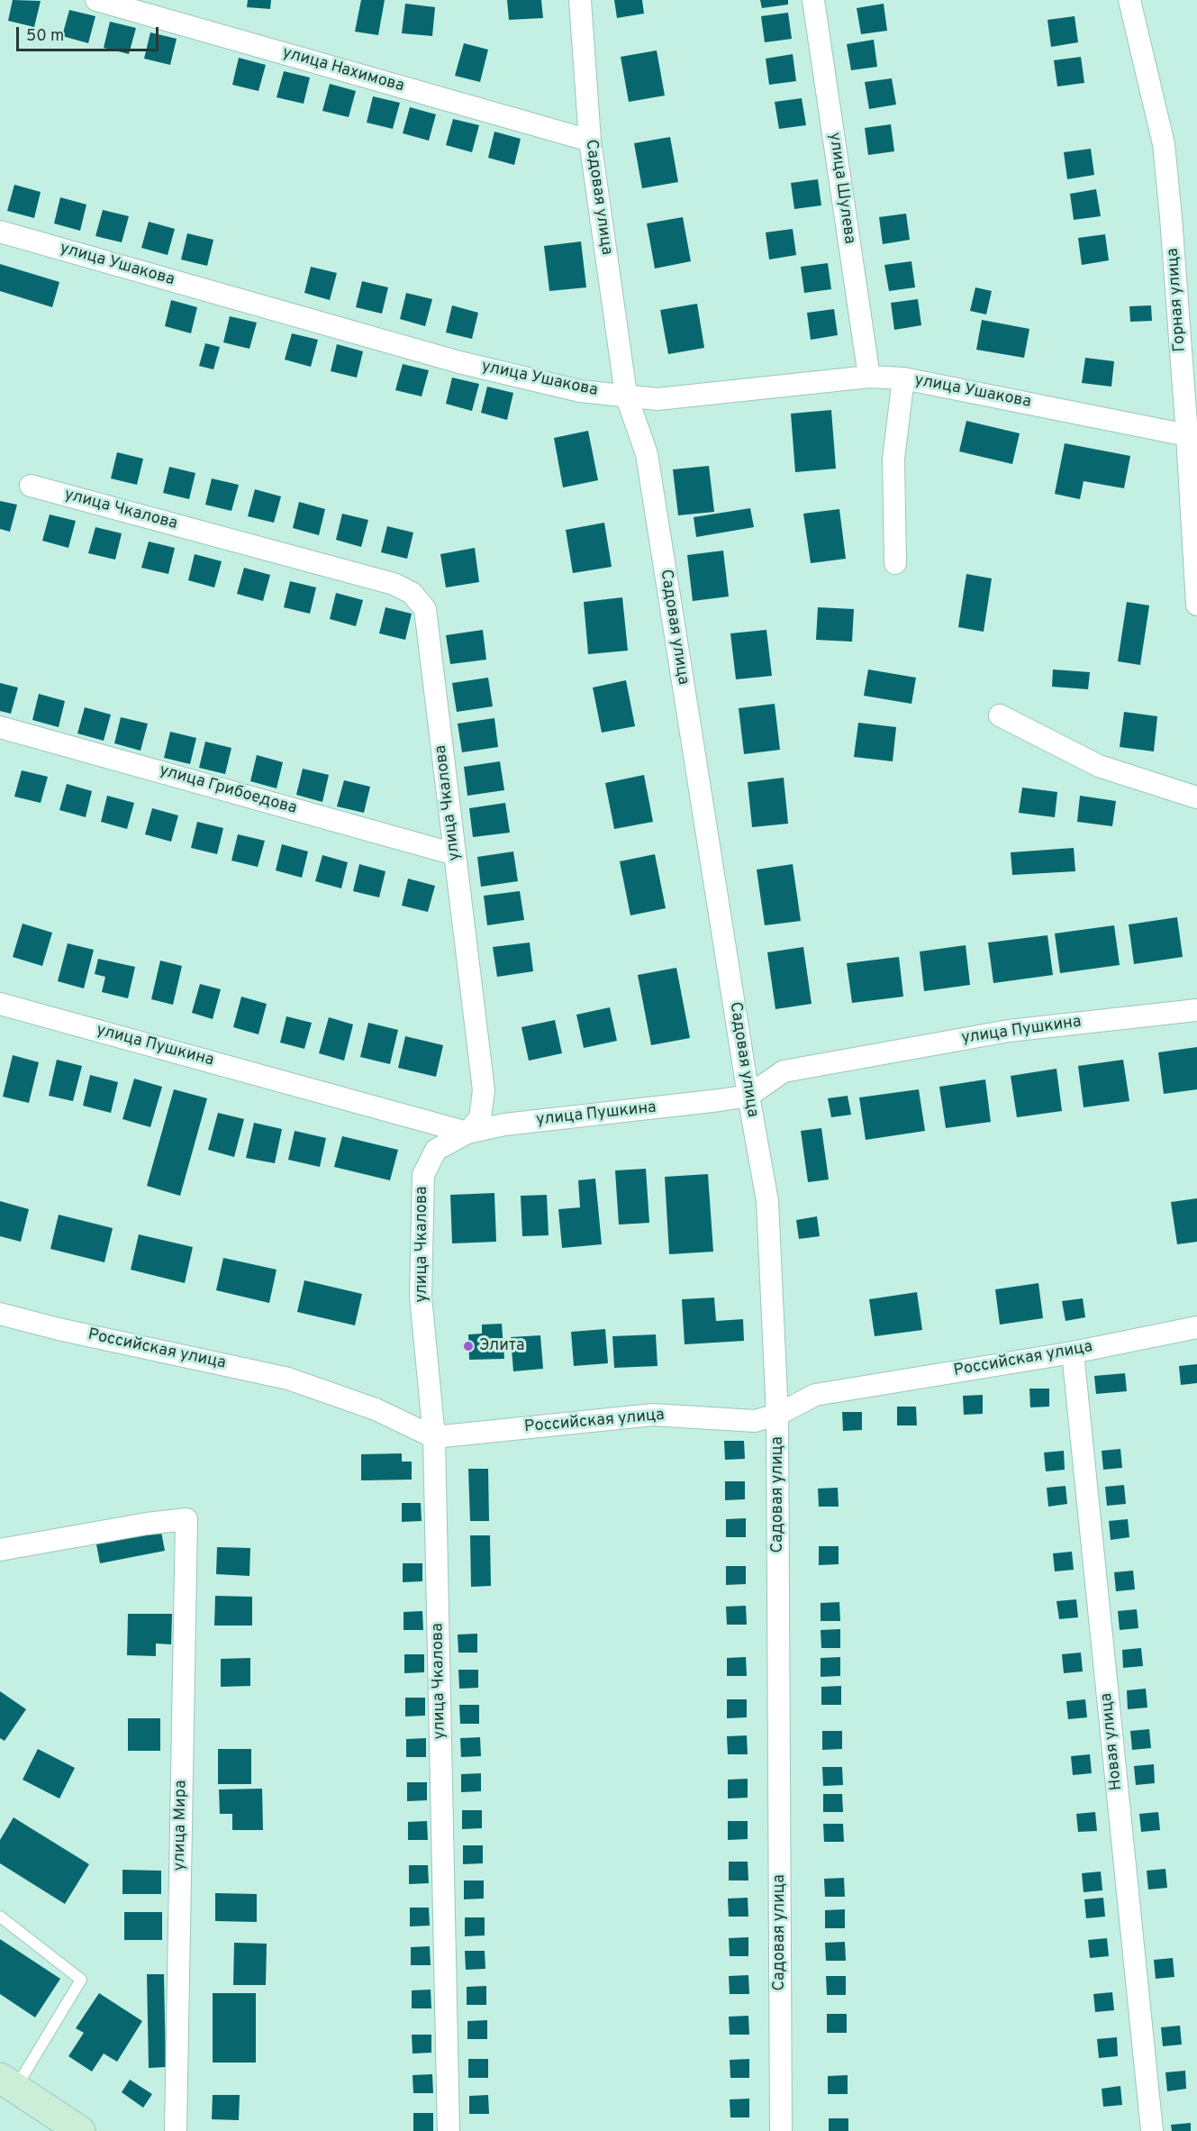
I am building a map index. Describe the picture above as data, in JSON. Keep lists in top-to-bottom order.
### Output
{
  "streets": {
    "street": [
      "улица Нахимова",
      "улица Шулева",
      "Садовая улица",
      "улица Ушакова",
      "Горная улица",
      "улица Чкалова",
      "улица Грибоедова",
      "улица Пушкина",
      "Российская улица",
      "Новая улица",
      "улица Мира"
    ]
  },
  "crossings": [
    ["улица Нахимова", "Садовая улица"],
    ["улица Шулева", "улица Ушакова"],
    ["Садовая улица", "улица Ушакова"],
    ["Садовая улица", "улица Пушкина"],
    ["Садовая улица", "Российская улица"],
    ["улица Ушакова", "Горная улица"],
    ["улица Чкалова", "улица Грибоедова"],
    ["улица Чкалова", "улица Пушкина"],
    ["улица Чкалова", "Российская улица"],
    ["Российская улица", "Новая улица"]
  ],
  "places": ["Элита"],
  "scale_bar": "50 m"
}
